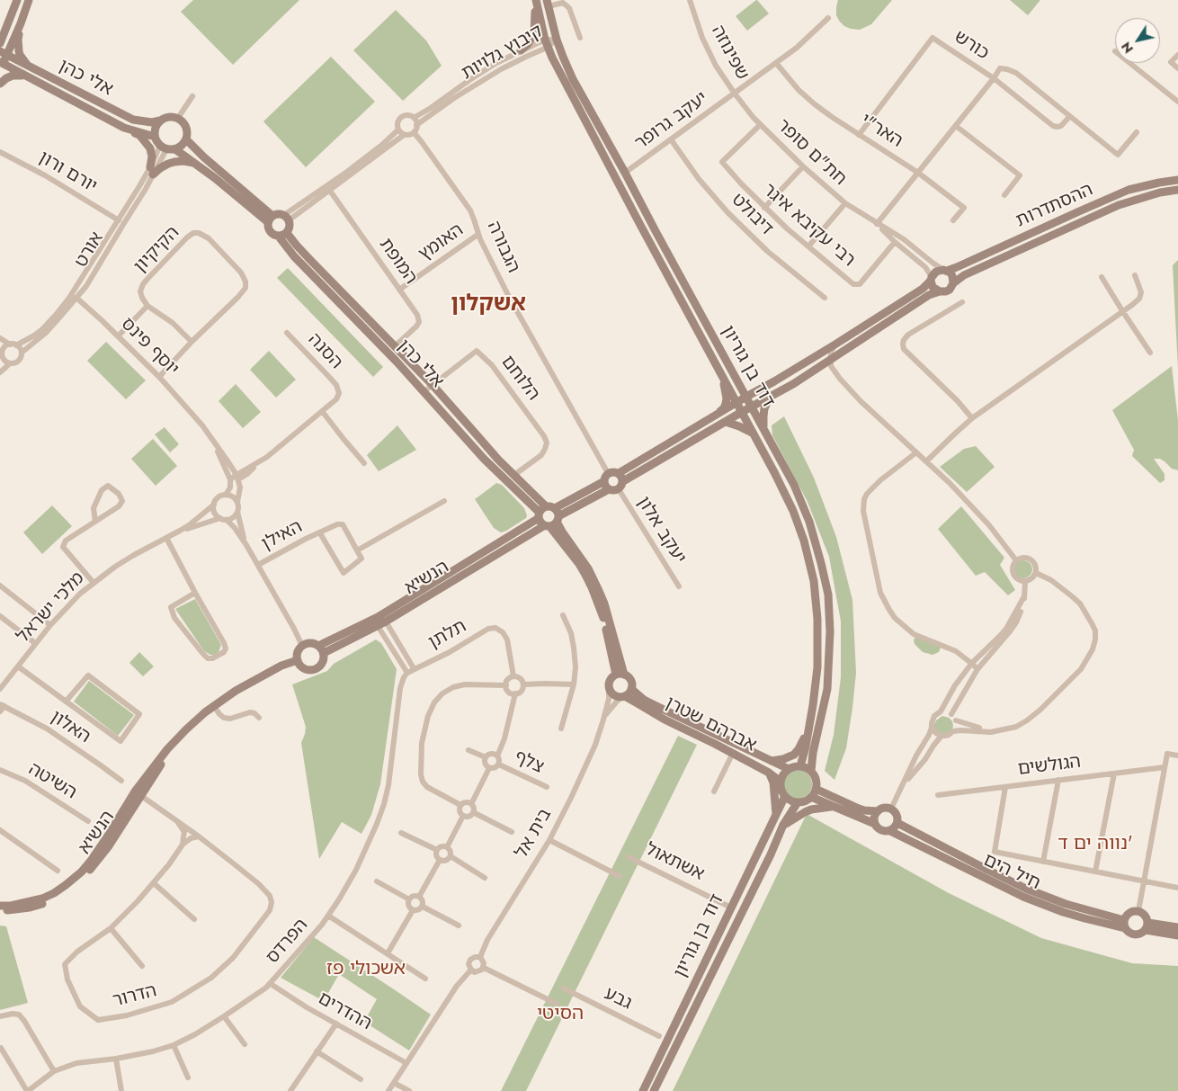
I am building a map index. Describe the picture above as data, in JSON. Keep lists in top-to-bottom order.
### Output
{
  "streets": {
    "street": [
      "כורש",
      "קיבוץ גלויות",
      "שפינוזה",
      "אלי כהן",
      "יעקב גרופר",
      "האר\"י",
      "חת\"ם סופר",
      "יורם ורון",
      "ההסתדרות",
      "דיבולט",
      "רבי עקיבא איגר",
      "האומץ",
      "הגבורה",
      "אורט",
      "הקיקיון",
      "המופת",
      "יוסף פינס",
      "הסנה",
      "דוד בן גוריון",
      "הלוחם",
      "יעקב אלון",
      "האילן",
      "הנשיא",
      "מלכי ישראל",
      "תלתן",
      "אברהם שטרן",
      "האלון",
      "צלף",
      "הגולשים",
      "השיטה",
      "בית אל",
      "אשתאול",
      "חיל הים",
      "הפרדס",
      "הדרור",
      "גבע",
      "ההדרים"
    ]
  },
  "crossings": [
    ["כורש", "האר\"י"],
    ["קיבוץ גלויות", "הגבורה"],
    ["קיבוץ גלויות", "דוד בן גוריון"],
    ["שפינוזה", "יעקב גרופר"],
    ["שפינוזה", "חת\"ם סופר"],
    ["אלי כהן", "אורט"],
    ["אלי כהן", "המופת"],
    ["אלי כהן", "הלוחם"],
    ["אלי כהן", "הנשיא"],
    ["יעקב גרופר", "האר\"י"],
    ["יעקב גרופר", "חת\"ם סופר"],
    ["יעקב גרופר", "דיבולט"],
    ["יעקב גרופר", "דוד בן גוריון"],
    ["חת\"ם סופר", "ההסתדרות"],
    ["חת\"ם סופר", "רבי עקיבא איגר"],
    ["יורם ורון", "אורט"],
    ["האומץ", "הגבורה"],
    ["האומץ", "המופת"],
    ["הגבורה", "יעקב אלון"],
    ["הגבורה", "הנשיא"],
    ["אורט", "יוסף פינס"],
    ["הקיקיון", "יוסף פינס"],
    ["יוסף פינס", "הסנה"],
    ["דוד בן גוריון", "אברהם שטרן"],
    ["דוד בן גוריון", "אשתאול"],
    ["יעקב אלון", "הנשיא"],
    ["הנשיא", "הדרור"],
    ["אברהם שטרן", "בית אל"],
    ["הפרדס", "ההדרים"]
  ],
  "districts": [
    "אשקלון",
    "נווה ים ד'",
    "אשכולי פז",
    "הסיטי"
  ],
  "north": "bottom left"
}
